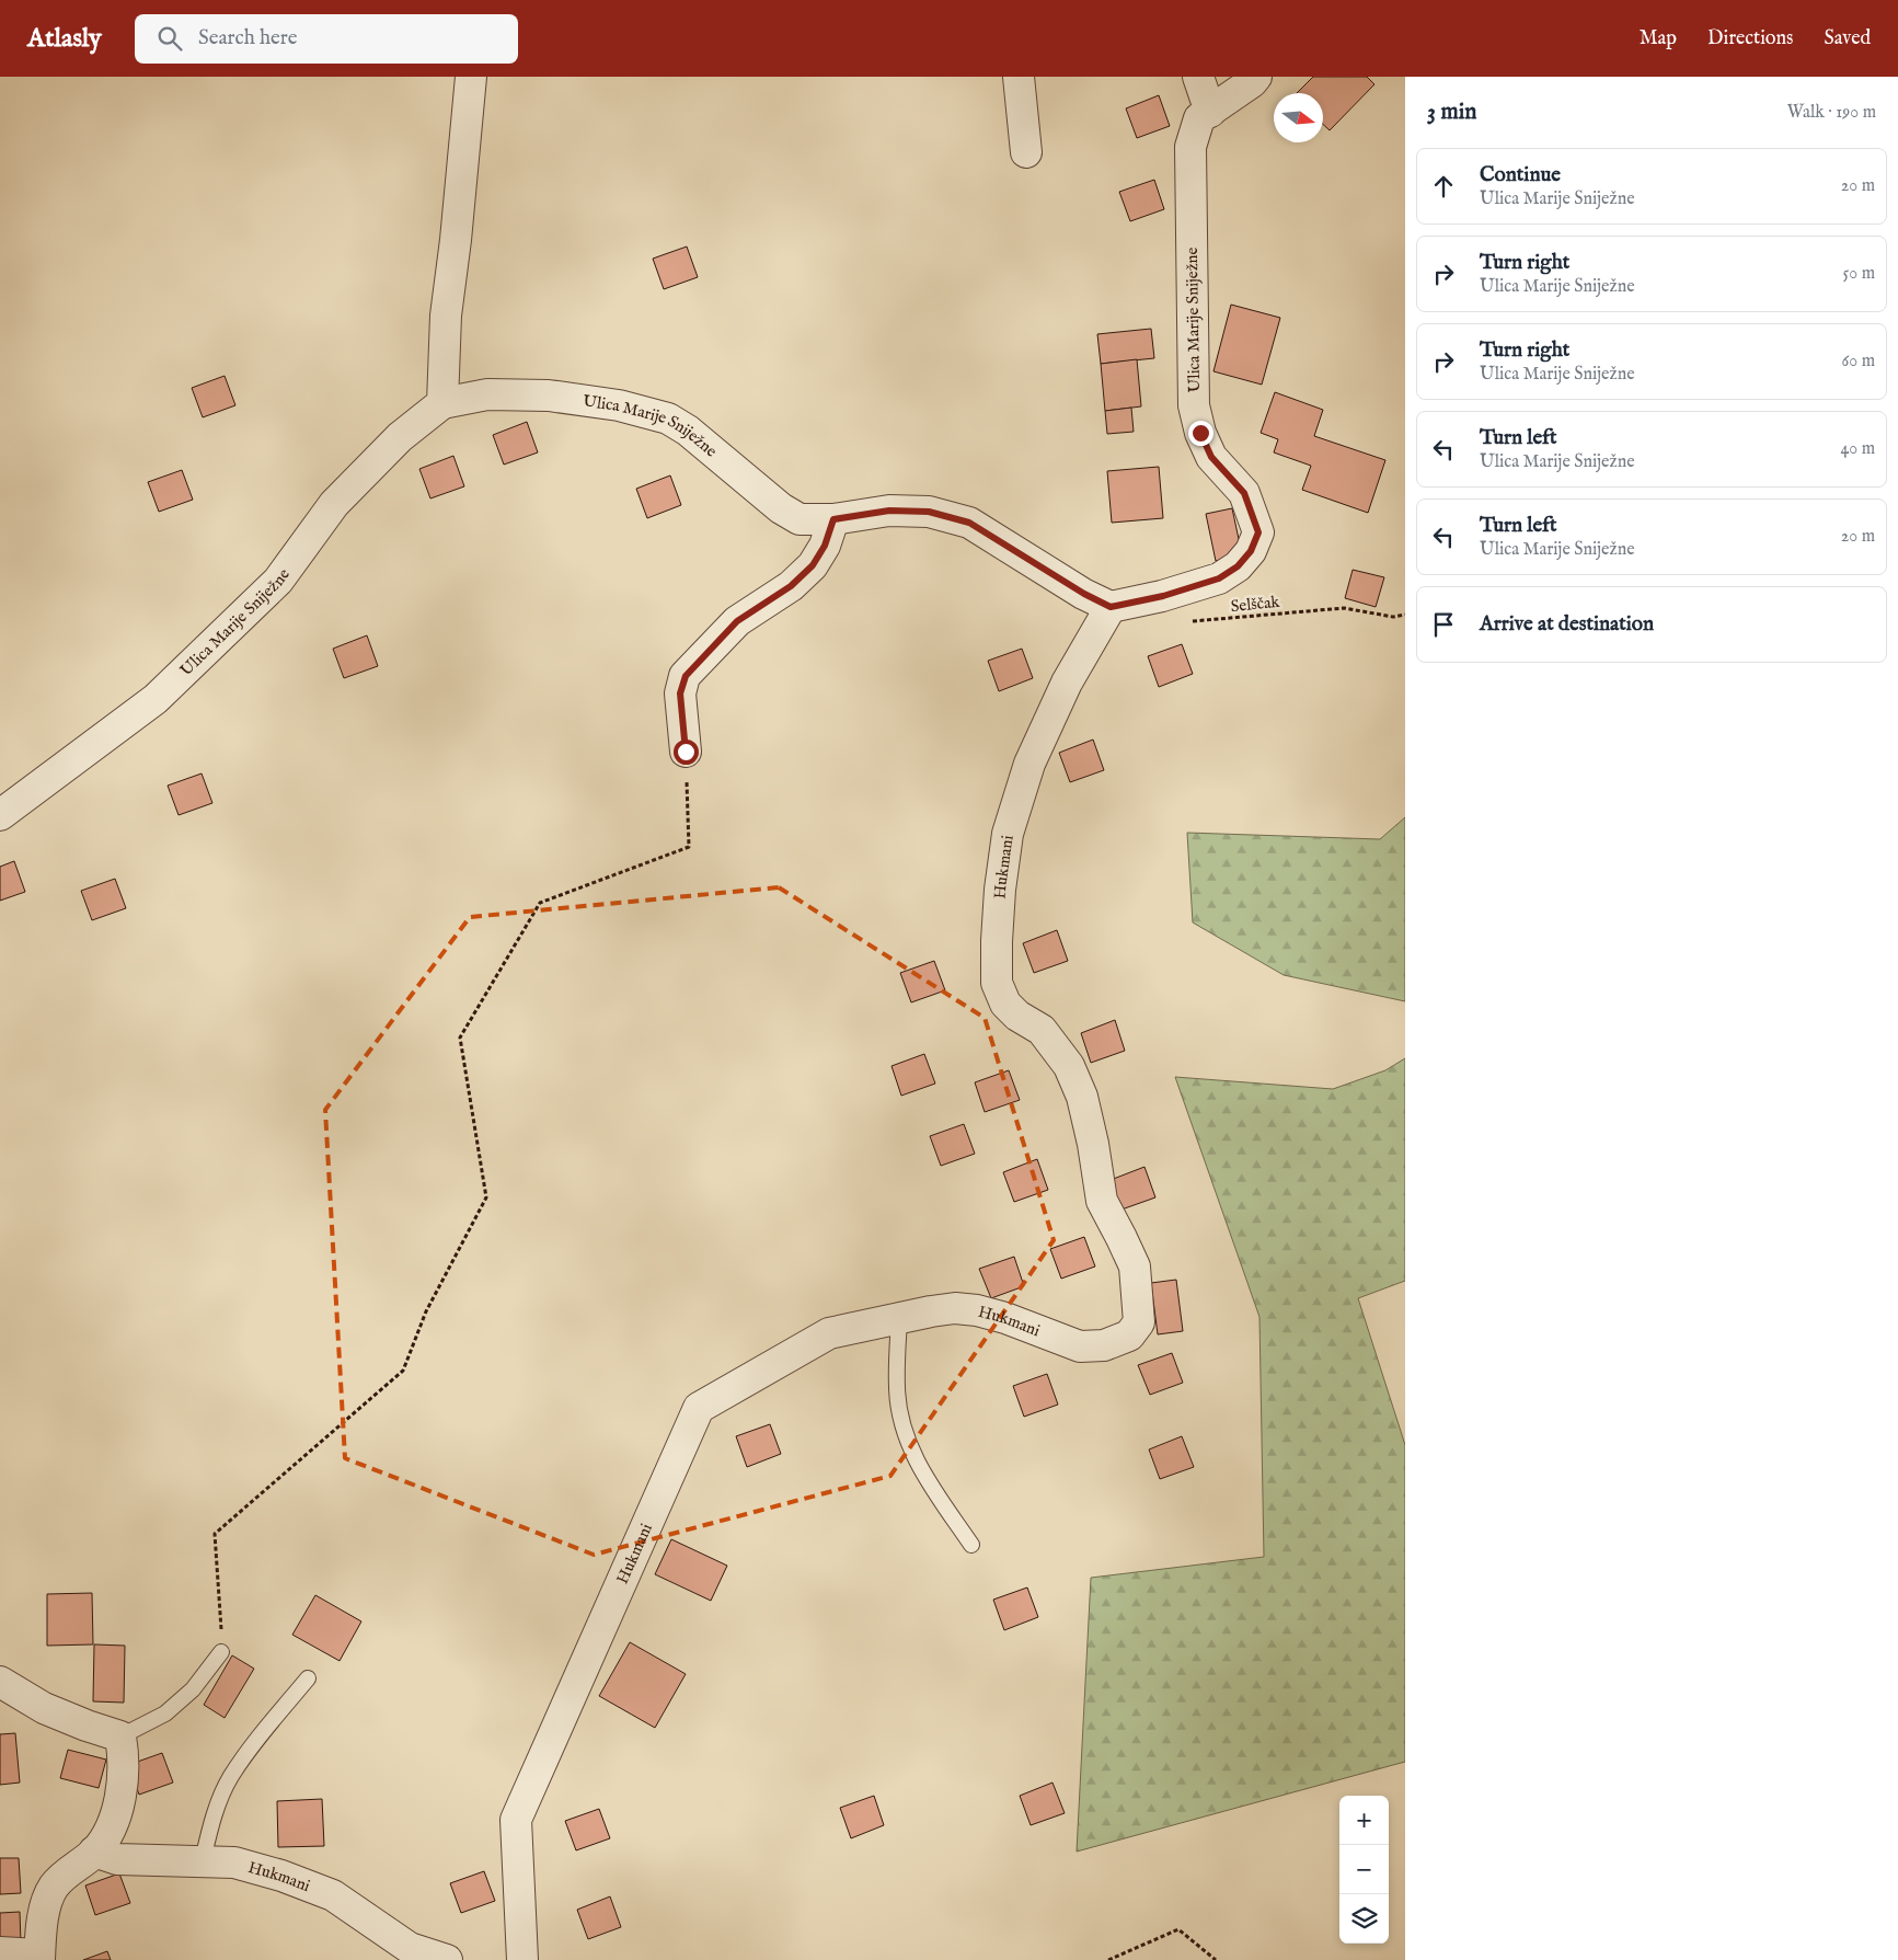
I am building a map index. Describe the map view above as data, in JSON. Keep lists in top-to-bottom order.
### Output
{
  "streets": {
    "street": ["Ulica Marije Sniježne", "Hukmani"],
    "path": ["Selščak"]
  },
  "crossings": [
    ["Ulica Marije Sniježne", "Hukmani"]
  ],
  "north": "right",
  "page": {
    "header": "Atlasly",
    "search": "Search here",
    "nav": ["Map", "Directions", "Saved"],
    "heading": ["3 min", "Walk · 190 m"],
    "list": [
      ["Continue", "Ulica Marije Sniježne", "20 m"],
      ["Turn right", "Ulica Marije Sniježne", "50 m"],
      ["Turn right", "Ulica Marije Sniježne", "60 m"],
      ["Turn left", "Ulica Marije Sniježne", "40 m"],
      ["Turn left", "Ulica Marije Sniježne", "20 m"],
      "Arrive at destination"
    ],
    "map_buttons": ["+", "−"]
  }
}
